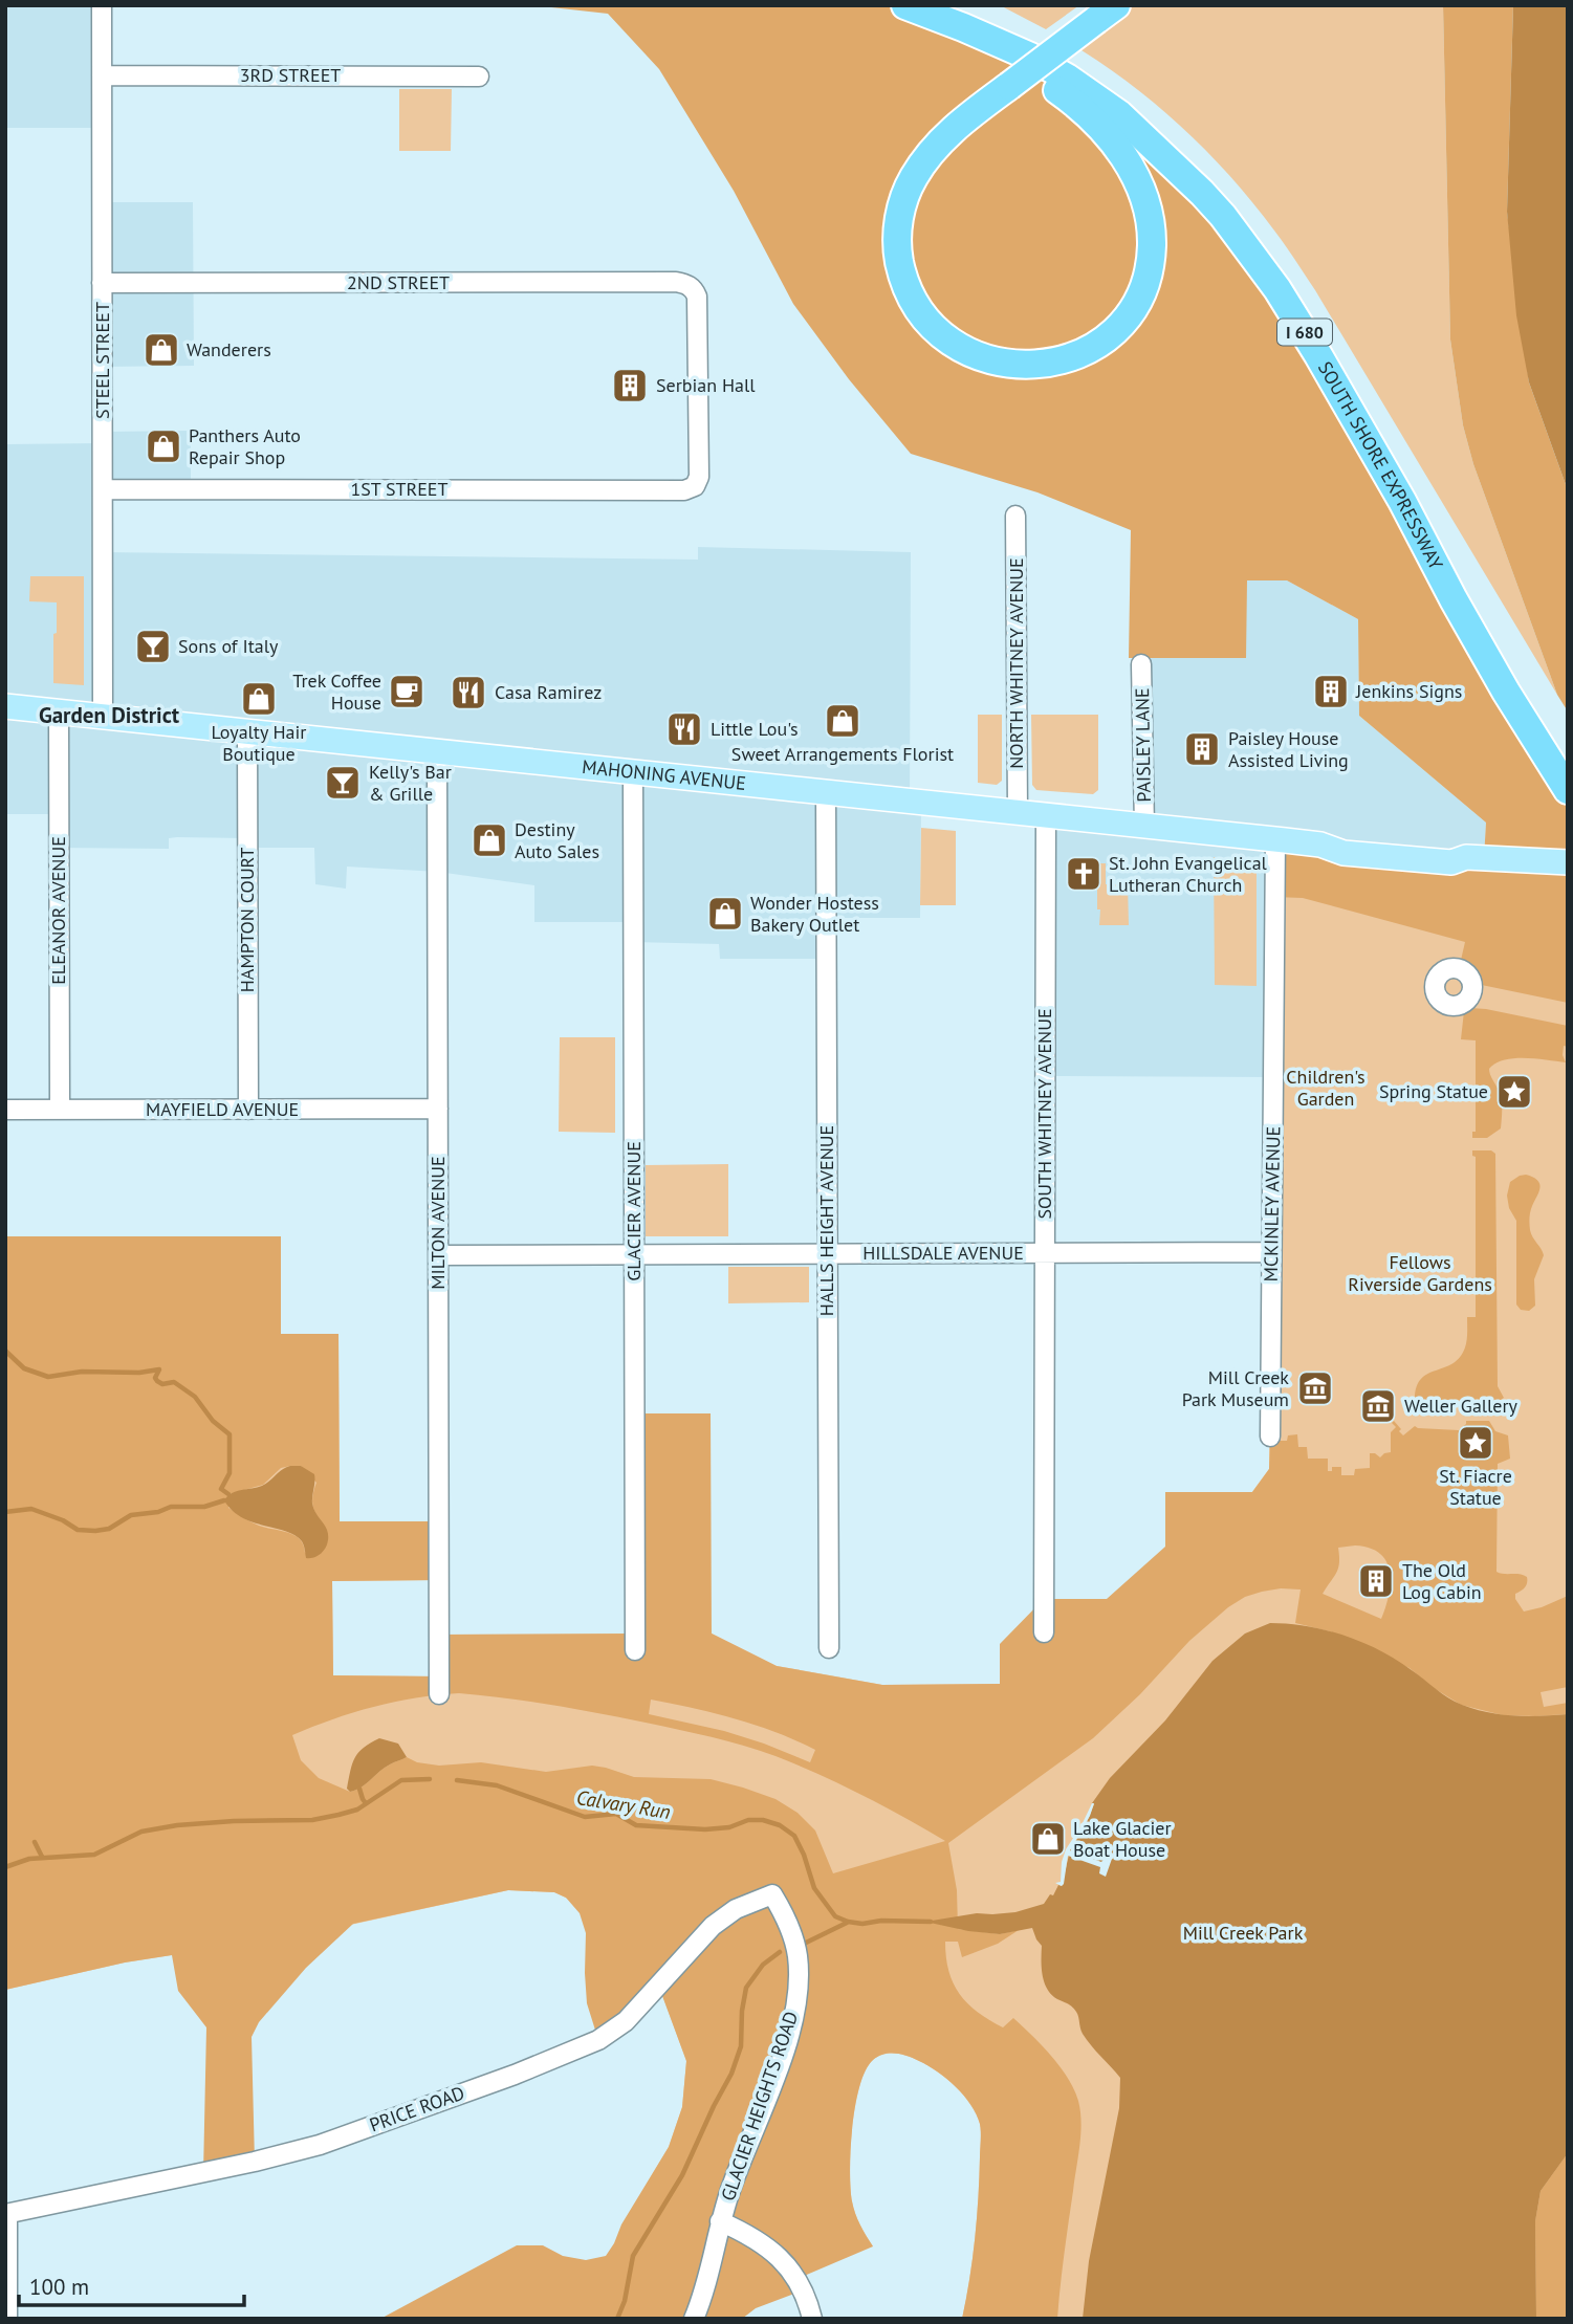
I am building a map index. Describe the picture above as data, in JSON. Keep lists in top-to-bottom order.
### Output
{
  "streets": {
    "highway": ["I 680", "SOUTH SHORE EXPRESSWAY"],
    "main road": ["MAHONING AVENUE"],
    "street": [
      "3RD STREET",
      "2ND STREET",
      "STEEL STREET",
      "1ST STREET",
      "NORTH WHITNEY AVENUE",
      "PAISLEY LANE",
      "ELEANOR AVENUE",
      "HAMPTON COURT",
      "MAYFIELD AVENUE",
      "SOUTH WHITNEY AVENUE",
      "MCKINLEY AVENUE",
      "GLACIER AVENUE",
      "HALLS HEIGHT AVENUE",
      "MILTON AVENUE",
      "HILLSDALE AVENUE",
      "GLACIER HEIGHTS ROAD",
      "PRICE ROAD"
    ]
  },
  "crossings": [
    ["3RD STREET", "STEEL STREET"],
    ["2ND STREET", "STEEL STREET"],
    ["2ND STREET", "1ST STREET"],
    ["STEEL STREET", "1ST STREET"],
    ["STEEL STREET", "MAHONING AVENUE"],
    ["NORTH WHITNEY AVENUE", "MAHONING AVENUE"],
    ["PAISLEY LANE", "MAHONING AVENUE"],
    ["MAHONING AVENUE", "ELEANOR AVENUE"],
    ["MAHONING AVENUE", "HAMPTON COURT"],
    ["MAHONING AVENUE", "SOUTH WHITNEY AVENUE"],
    ["MAHONING AVENUE", "MCKINLEY AVENUE"],
    ["MAHONING AVENUE", "GLACIER AVENUE"],
    ["MAHONING AVENUE", "HALLS HEIGHT AVENUE"],
    ["MAHONING AVENUE", "MILTON AVENUE"],
    ["ELEANOR AVENUE", "MAYFIELD AVENUE"],
    ["HAMPTON COURT", "MAYFIELD AVENUE"],
    ["MAYFIELD AVENUE", "MILTON AVENUE"],
    ["SOUTH WHITNEY AVENUE", "HILLSDALE AVENUE"],
    ["MCKINLEY AVENUE", "HILLSDALE AVENUE"],
    ["GLACIER AVENUE", "HILLSDALE AVENUE"],
    ["HALLS HEIGHT AVENUE", "HILLSDALE AVENUE"],
    ["MILTON AVENUE", "HILLSDALE AVENUE"],
    ["GLACIER HEIGHTS ROAD", "PRICE ROAD"]
  ],
  "districts": ["Garden District"],
  "water": ["Calvary Run"],
  "parks": ["Children's Garden", "Fellows Riverside Gardens", "Mill Creek Park"],
  "places": {
    "shop": [
      "Wanderers",
      "Panthers Auto Repair Shop",
      "Loyalty Hair Boutique",
      "Sweet Arrangements Florist",
      "Destiny Auto Sales",
      "Wonder Hostess Bakery Outlet",
      "Lake Glacier Boat House"
    ],
    "building": [
      "Serbian Hall",
      "Jenkins Signs",
      "Paisley House Assisted Living",
      "The Old Log Cabin"
    ],
    "bar": ["Sons of Italy", "Kelly's Bar & Grille"],
    "cafe": ["Trek Coffee House"],
    "restaurant": ["Casa Ramirez", "Little Lou's"],
    "church": ["St. John Evangelical Lutheran Church"],
    "place": ["Spring Statue", "St. Fiacre Statue"],
    "museum": ["Mill Creek Park Museum", "Weller Gallery"]
  },
  "scale_bar": "100 m"
}
